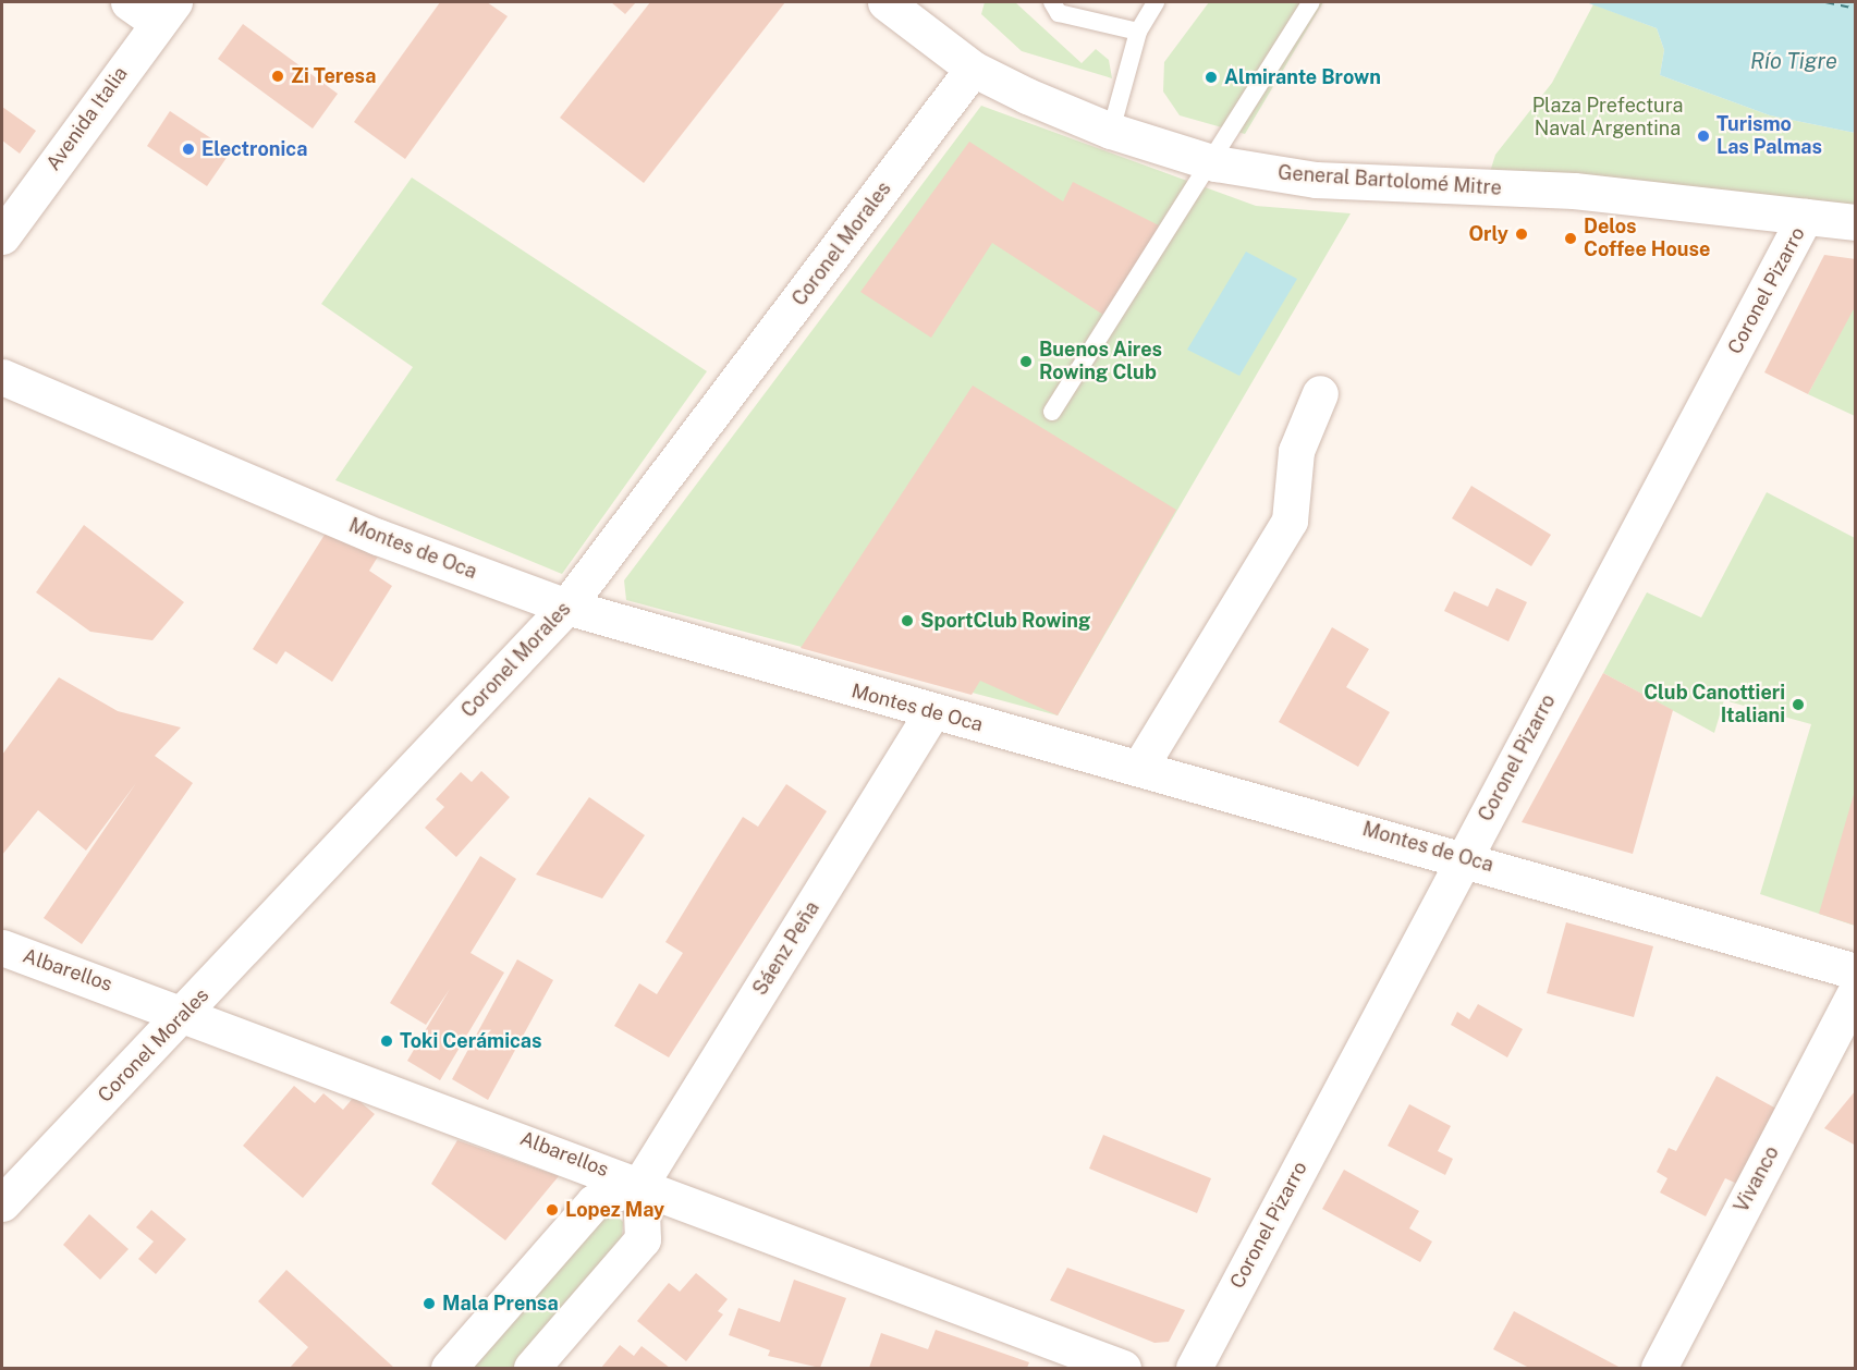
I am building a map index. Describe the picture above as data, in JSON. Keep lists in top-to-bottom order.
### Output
{
  "streets": {
    "street": [
      "Avenida Italia",
      "General Bartolomé Mitre",
      "Coronel Morales",
      "Coronel Pizarro",
      "Montes de Oca",
      "Sáenz Peña",
      "Albarellos",
      "Vivanco"
    ]
  },
  "crossings": [
    ["General Bartolomé Mitre", "Coronel Morales"],
    ["General Bartolomé Mitre", "Coronel Pizarro"],
    ["Coronel Morales", "Montes de Oca"],
    ["Coronel Morales", "Albarellos"],
    ["Coronel Pizarro", "Montes de Oca"],
    ["Montes de Oca", "Sáenz Peña"],
    ["Sáenz Peña", "Albarellos"]
  ],
  "water": ["Río Tigre"],
  "parks": ["Plaza Prefectura Naval Argentina"],
  "places": [
    "Zi Teresa",
    "Almirante Brown",
    "Turismo Las Palmas",
    "Electronica",
    "Orly",
    "Delos Coffee House",
    "Buenos Aires Rowing Club",
    "SportClub Rowing",
    "Club Canottieri Italiani",
    "Toki Cerámicas",
    "Lopez May",
    "Mala Prensa"
  ]
}
